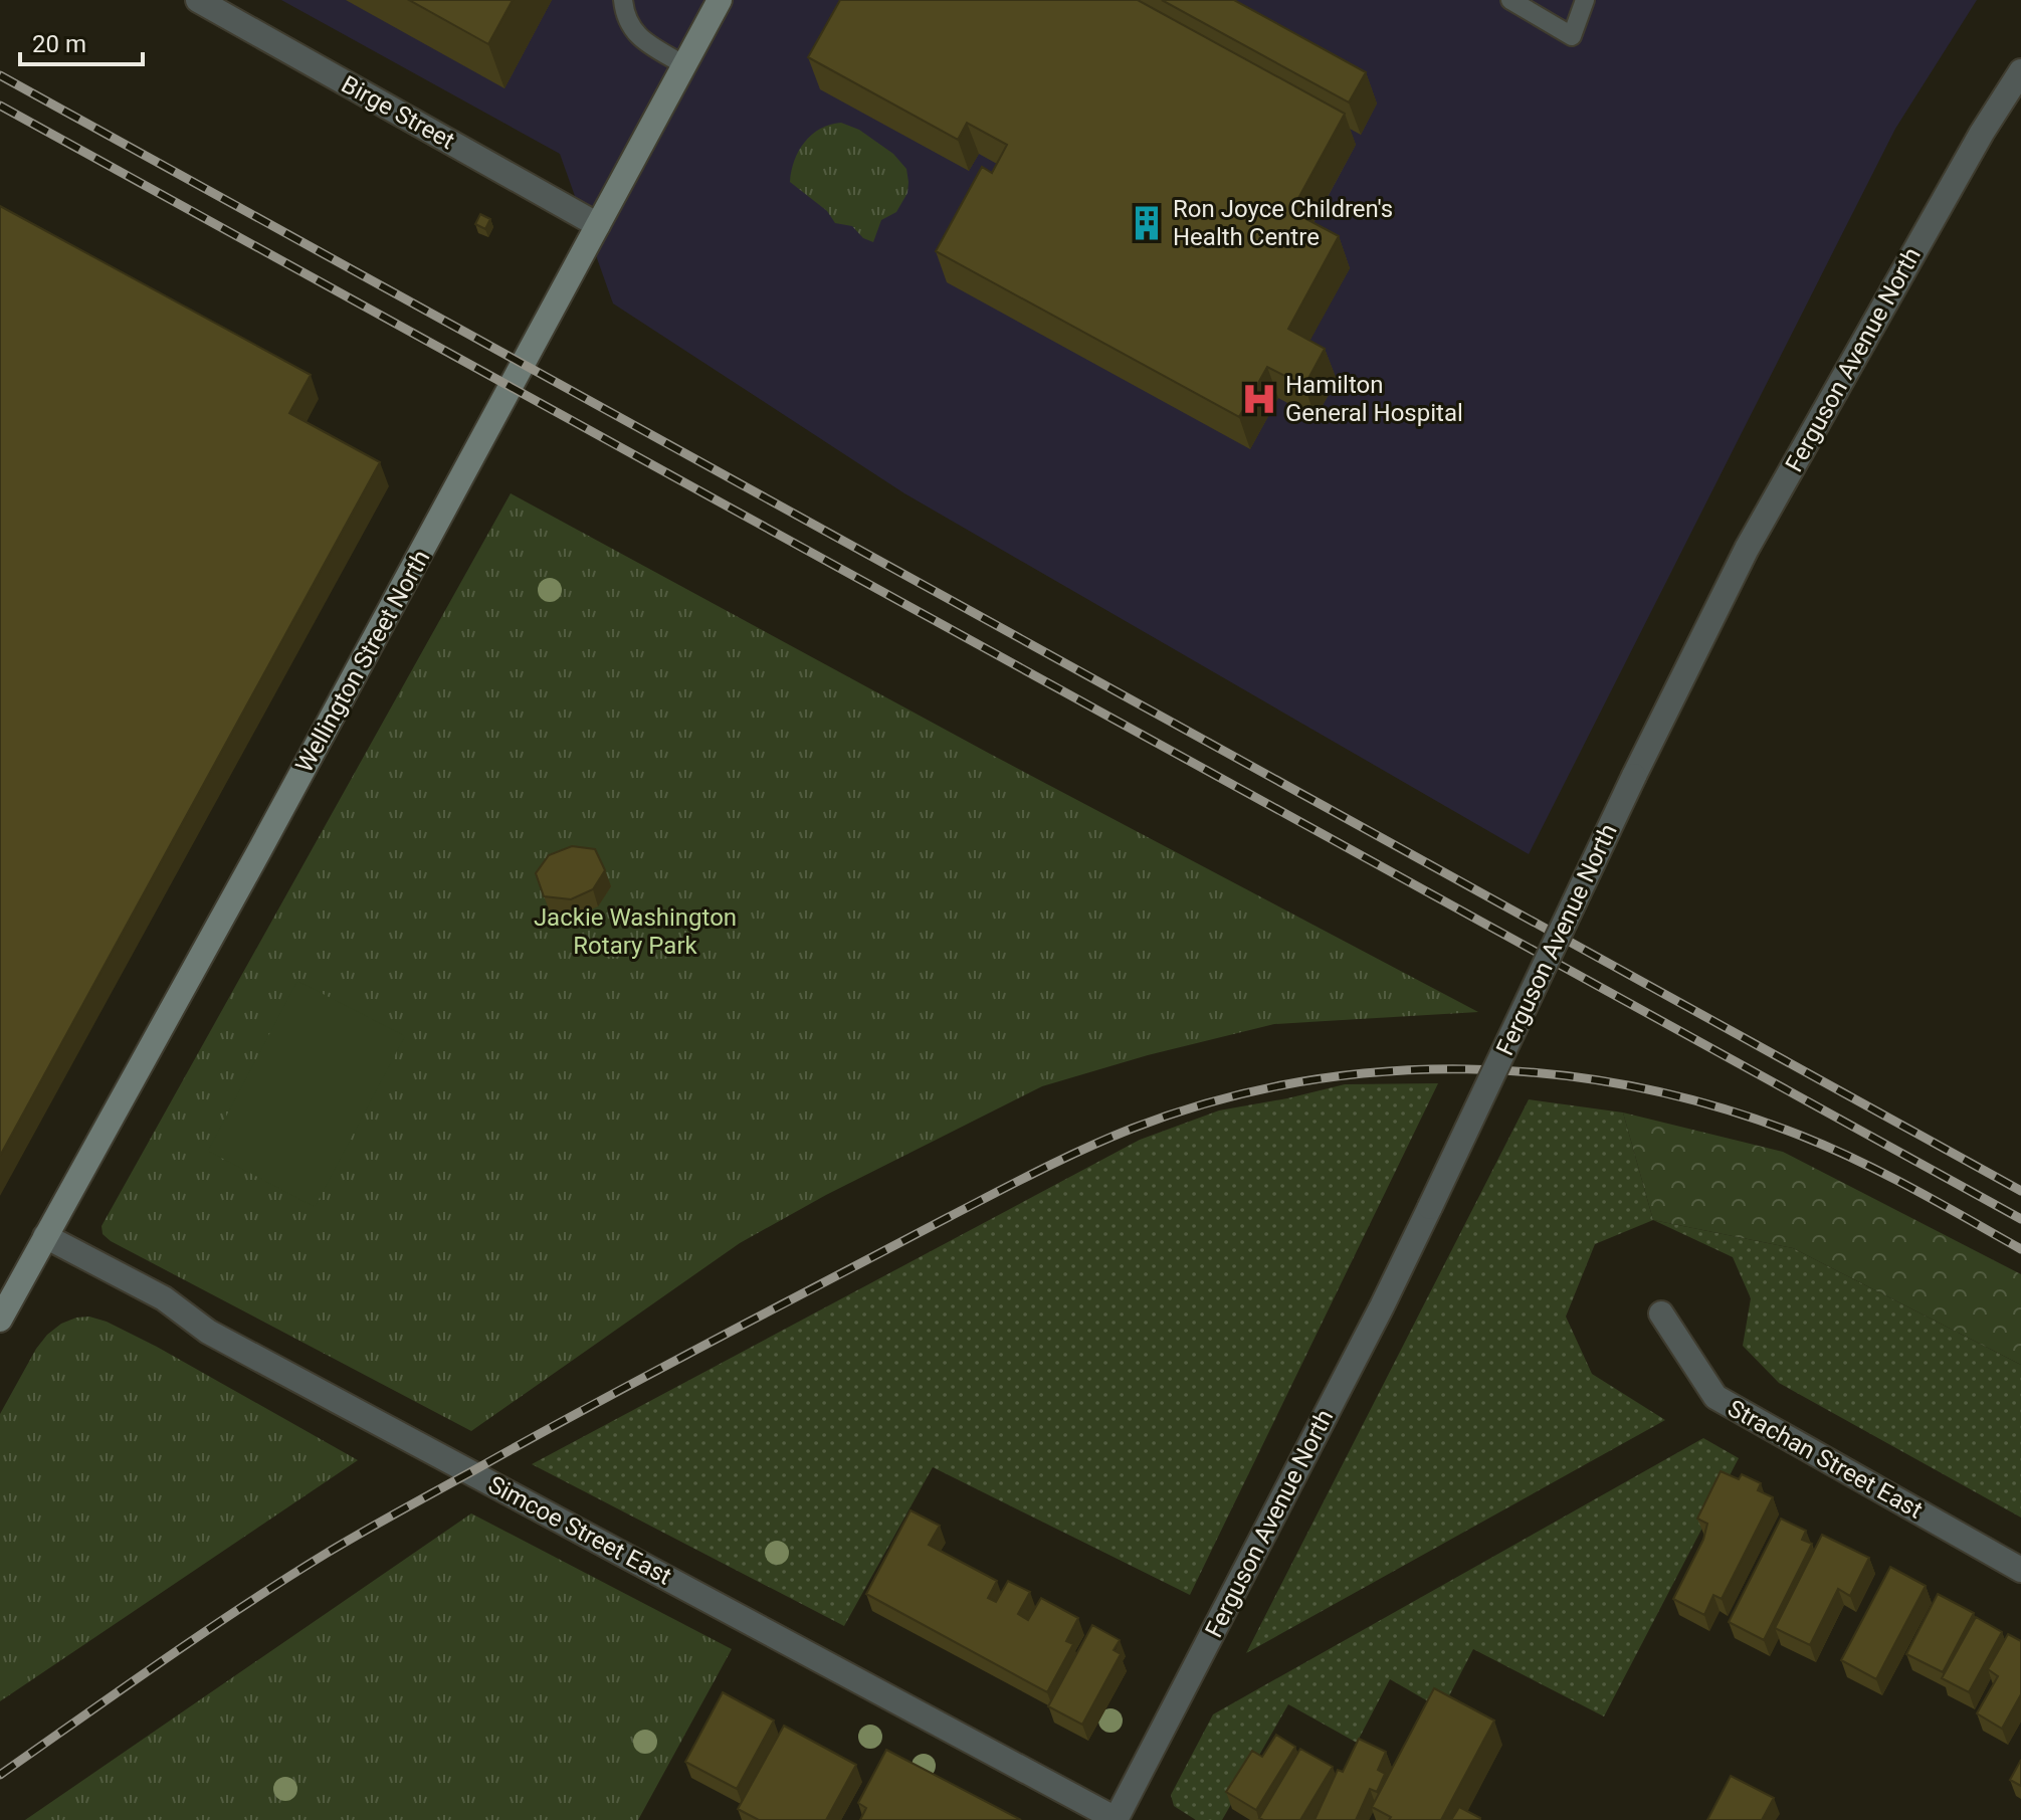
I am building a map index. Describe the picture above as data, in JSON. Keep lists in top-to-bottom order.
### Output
{
  "streets": {
    "main road": ["Wellington Street North"],
    "street": [
      "Birge Street",
      "Ferguson Avenue North",
      "Strachan Street East",
      "Simcoe Street East"
    ]
  },
  "crossings": [
    ["Birge Street", "Wellington Street North"],
    ["Ferguson Avenue North", "Simcoe Street East"],
    ["Wellington Street North", "Simcoe Street East"]
  ],
  "parks": ["Jackie Washington Rotary Park"],
  "places": {
    "building": ["Ron Joyce Children's Health Centre"],
    "hospital": ["Hamilton General Hospital"]
  },
  "scale_bar": "20 m"
}
